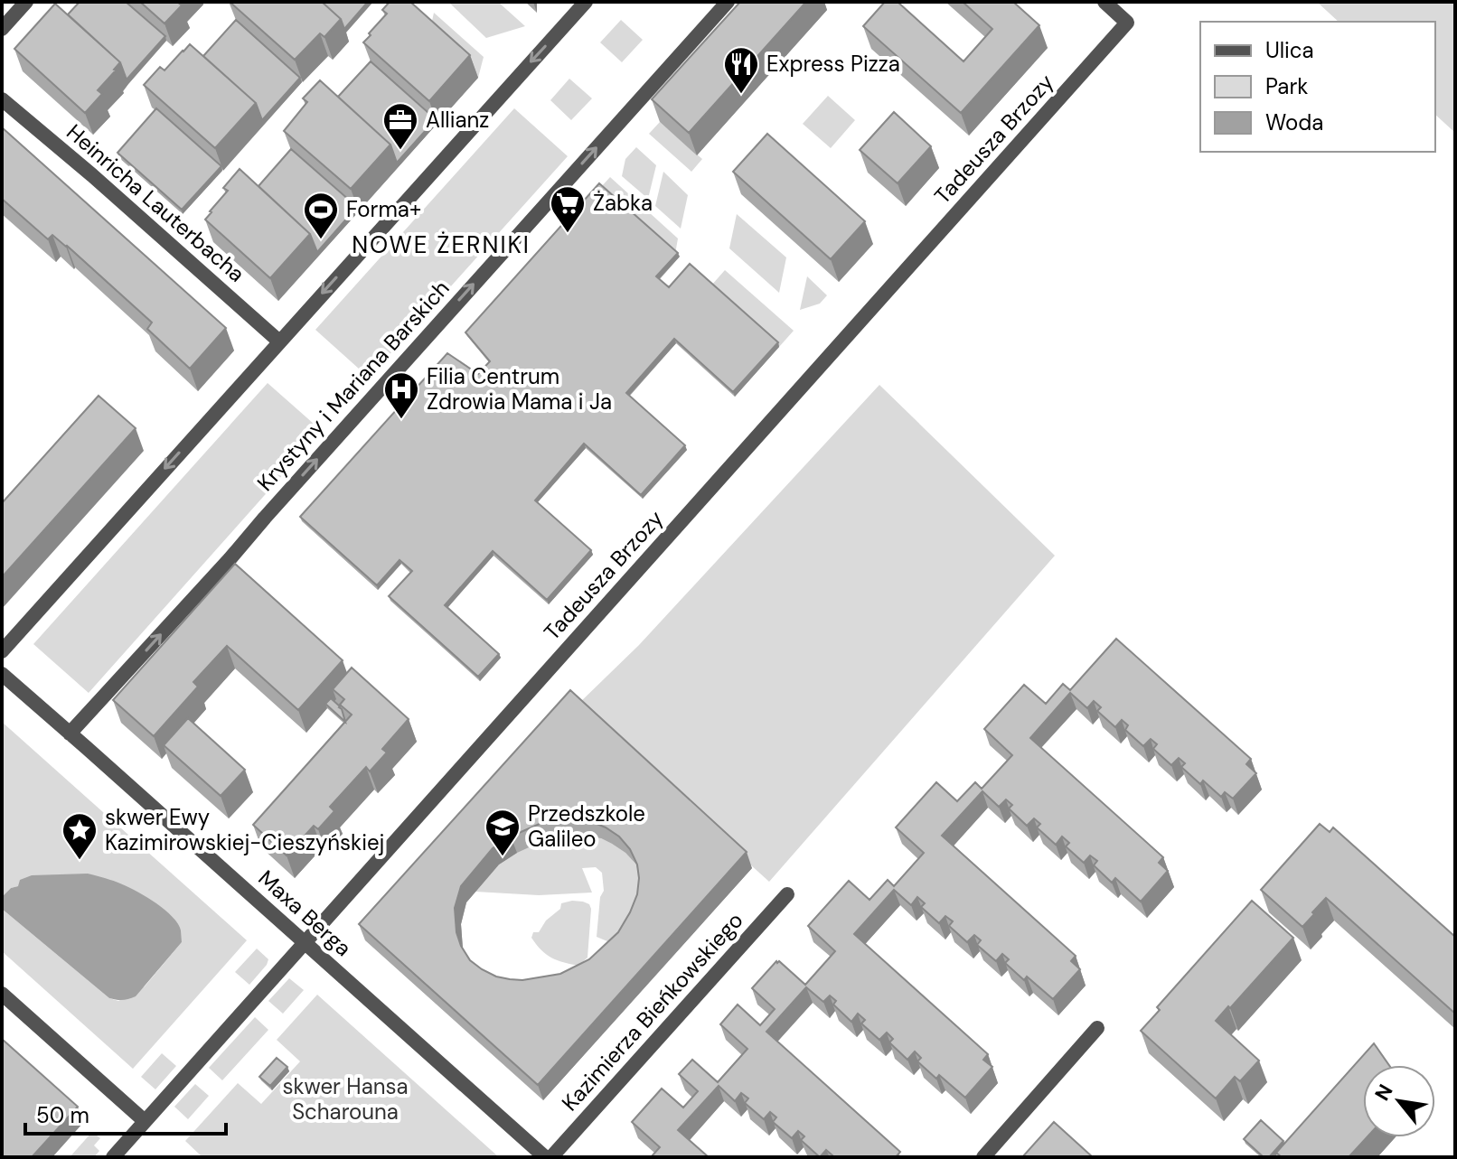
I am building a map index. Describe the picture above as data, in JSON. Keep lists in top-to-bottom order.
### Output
{
  "streets": {
    "street": [
      "Tadeusza Brzozy",
      "Heinricha Lauterbacha",
      "Krystyny i Mariana Barskich",
      "Maxa Berga",
      "Kazimierza Bieńkowskiego"
    ]
  },
  "crossings": [
    ["Tadeusza Brzozy", "Maxa Berga"],
    ["Krystyny i Mariana Barskich", "Maxa Berga"]
  ],
  "districts": ["NOWE ŻERNIKI"],
  "parks": ["skwer Hansa Scharouna"],
  "places": {
    "restaurant": ["Express Pizza"],
    "office": ["Allianz"],
    "supermarket": ["Żabka"],
    "sports": ["Forma+"],
    "hospital": ["Filia Centrum Zdrowia Mama i Ja"],
    "school or university": ["Przedszkole Galileo"],
    "place": ["skwer Ewy Kazimirowskiej-Cieszyńskiej"]
  },
  "legend": ["Ulica", "Park", "Woda"],
  "scale_bar": "50 m",
  "north": "top left"
}
